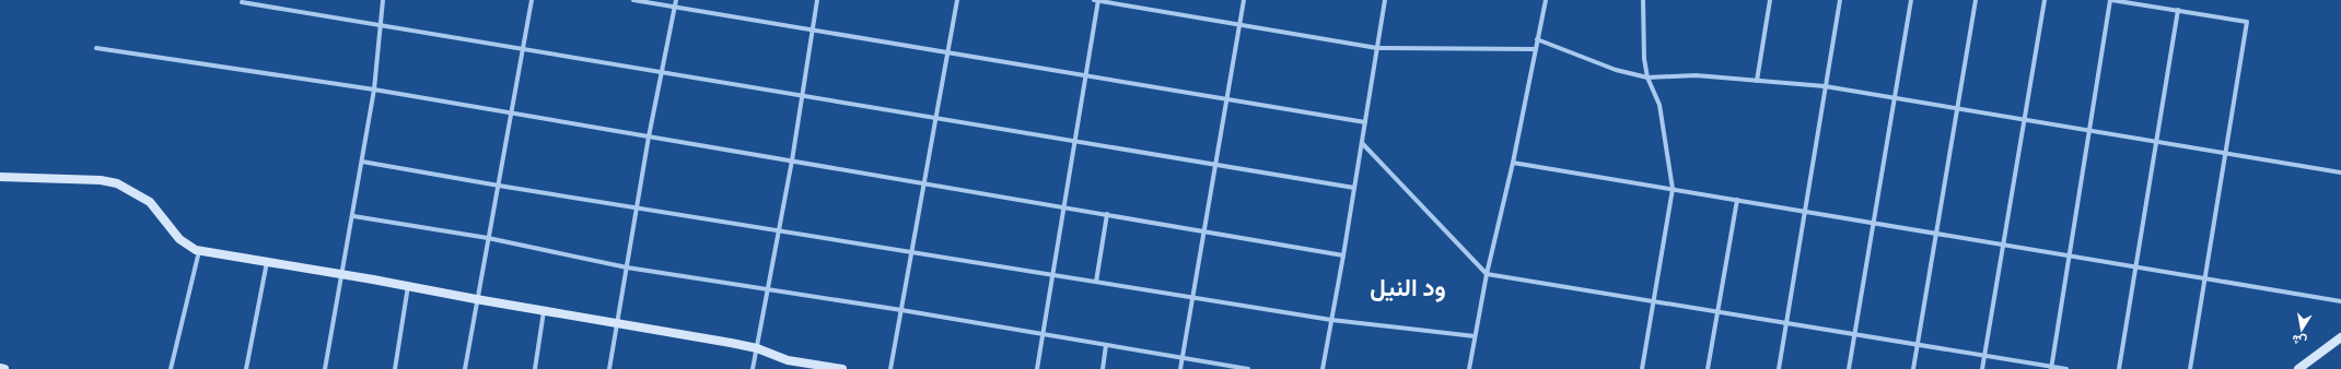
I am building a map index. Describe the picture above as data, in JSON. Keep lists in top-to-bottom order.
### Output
{
  "districts": ["ود النيل"],
  "north": "bottom"
}
